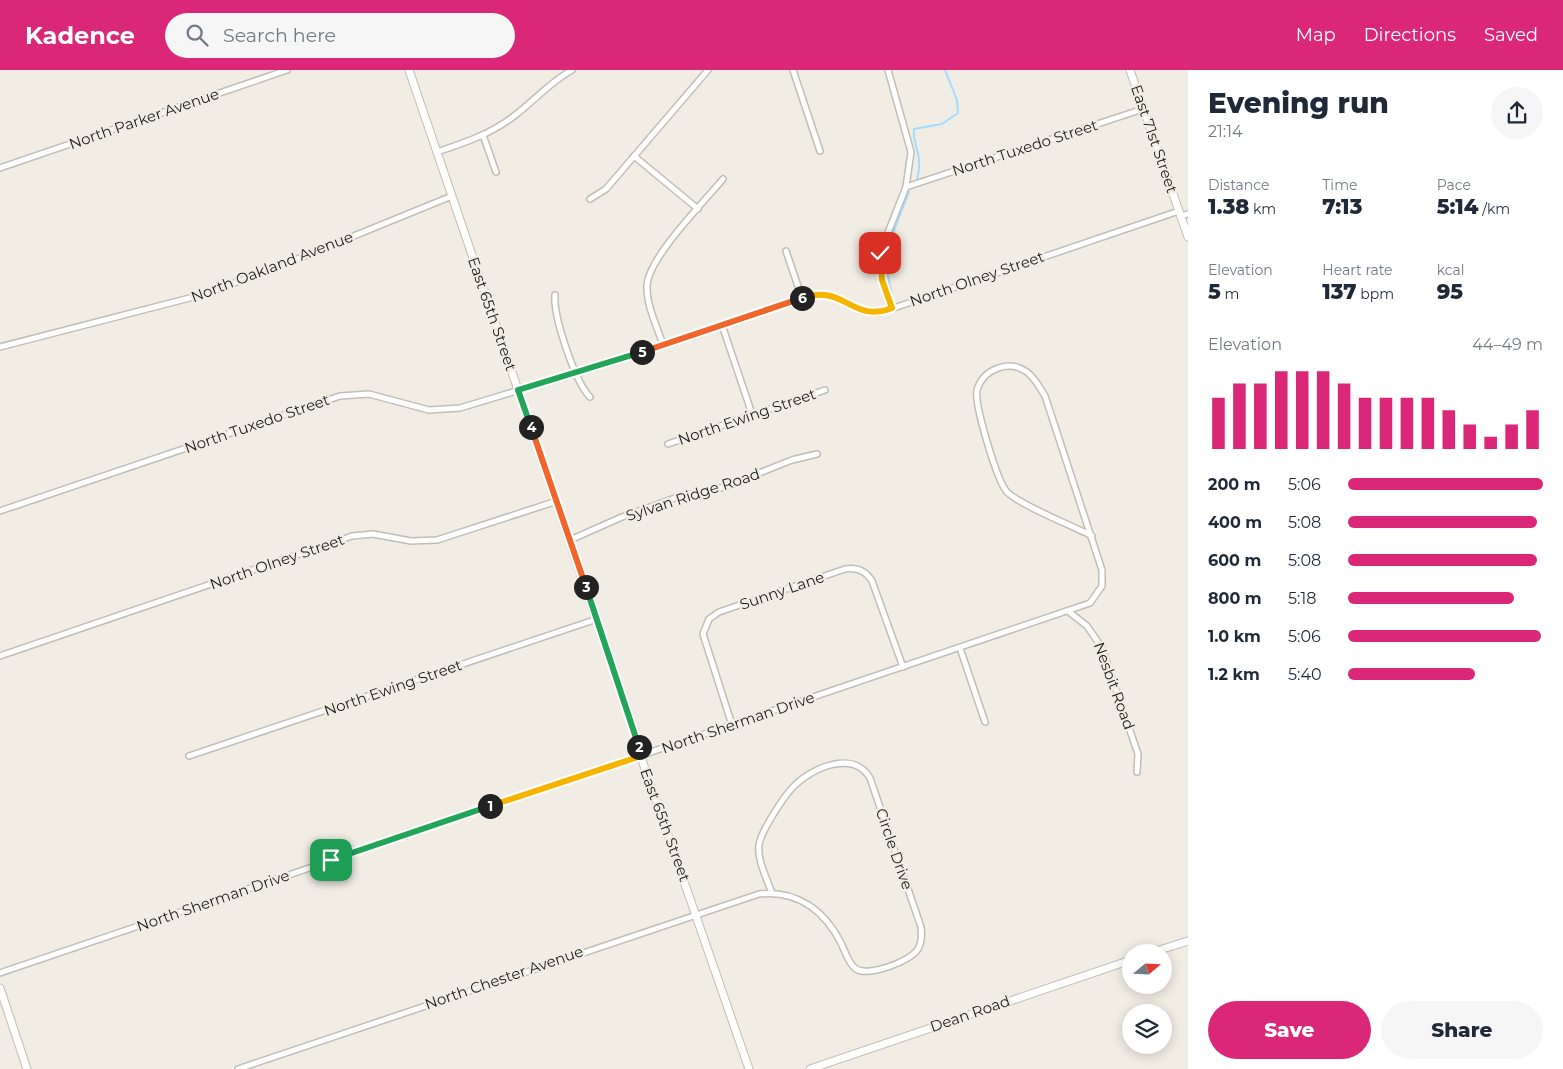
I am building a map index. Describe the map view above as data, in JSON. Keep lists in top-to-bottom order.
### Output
{
  "streets": {
    "street": [
      "North Parker Avenue",
      "East 71st Street",
      "North Tuxedo Street",
      "North Oakland Avenue",
      "North Olney Street",
      "East 65th Street",
      "North Ewing Street",
      "Sylvan Ridge Road",
      "Sunny Lane",
      "Nesbit Road",
      "North Sherman Drive",
      "Circle Drive",
      "North Chester Avenue",
      "Dean Road"
    ]
  },
  "crossings": [
    ["East 71st Street", "North Tuxedo Street"],
    ["East 71st Street", "North Olney Street"],
    ["North Tuxedo Street", "North Olney Street"],
    ["North Tuxedo Street", "East 65th Street"],
    ["North Oakland Avenue", "East 65th Street"],
    ["North Olney Street", "East 65th Street"],
    ["East 65th Street", "North Ewing Street"],
    ["East 65th Street", "Sylvan Ridge Road"],
    ["East 65th Street", "North Sherman Drive"],
    ["East 65th Street", "North Chester Avenue"],
    ["Sunny Lane", "North Sherman Drive"],
    ["Nesbit Road", "North Sherman Drive"],
    ["Circle Drive", "North Chester Avenue"]
  ],
  "north": "right",
  "page": {
    "header": "Kadence",
    "search": "Search here",
    "nav": ["Map", "Directions", "Saved"],
    "heading": ["Evening run", "21:14"],
    "stats": [
      ["Distance", "1.38 km"],
      ["Time", "7:13"],
      ["Pace", "5:14 /km"],
      ["Elevation", "5 m"],
      ["Heart rate", "137 bpm"],
      ["kcal", "95"]
    ],
    "pins": [
      "6",
      "5",
      "4",
      "3",
      "2",
      "1"
    ],
    "chart": ["Elevation", "44–49 m"],
    "list": [
      {
        "name": "200 m",
        "note": "5:06"
      },
      {
        "name": "400 m",
        "note": "5:08"
      },
      {
        "name": "600 m",
        "note": "5:08"
      },
      {
        "name": "800 m",
        "note": "5:18"
      },
      {
        "name": "1.0 km",
        "note": "5:06"
      },
      {
        "name": "1.2 km",
        "note": "5:40"
      }
    ],
    "buttons": ["Save", "Share"]
  }
}
